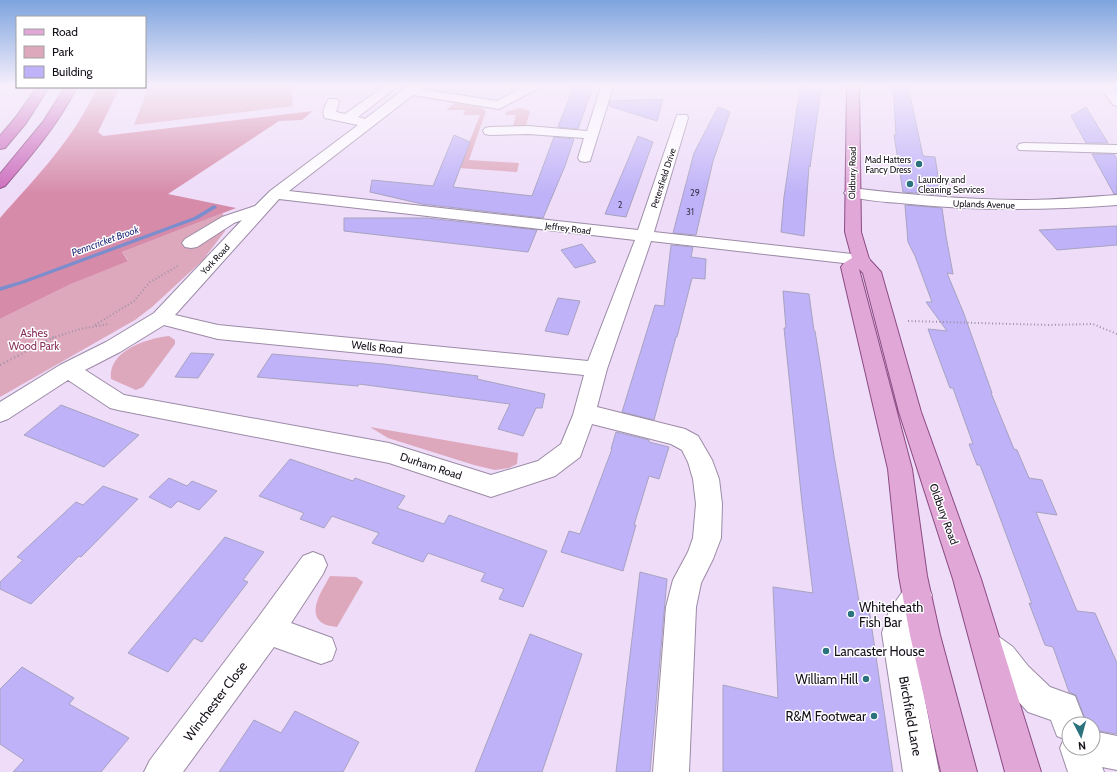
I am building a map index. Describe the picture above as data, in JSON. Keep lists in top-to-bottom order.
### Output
{
  "streets": {
    "main road": ["Oldbury Road"],
    "street": [
      "Petersfield Drive",
      "Uplands Avenue",
      "Jeffrey Road",
      "York Road",
      "Wells Road",
      "Durham Road",
      "Winchester Close",
      "Birchfield Lane"
    ]
  },
  "crossings": [
    ["Oldbury Road", "Uplands Avenue"],
    ["Oldbury Road", "Jeffrey Road"],
    ["Petersfield Drive", "Jeffrey Road"],
    ["Petersfield Drive", "Durham Road"],
    ["Jeffrey Road", "York Road"],
    ["Jeffrey Road", "Durham Road"],
    ["York Road", "Wells Road"],
    ["York Road", "Durham Road"],
    ["Wells Road", "Durham Road"]
  ],
  "water": ["Penncricket Brook"],
  "parks": ["Ashes Wood Park"],
  "places": [
    "Mad Hatters Fancy Dress",
    "Laundry and Cleaning Services",
    "Whiteheath Fish Bar",
    "Lancaster House",
    "William Hill",
    "R&M Footwear"
  ],
  "house_numbers": ["29", "2", "31"],
  "legend": ["Road", "Park", "Building"],
  "north": "bottom"
}
